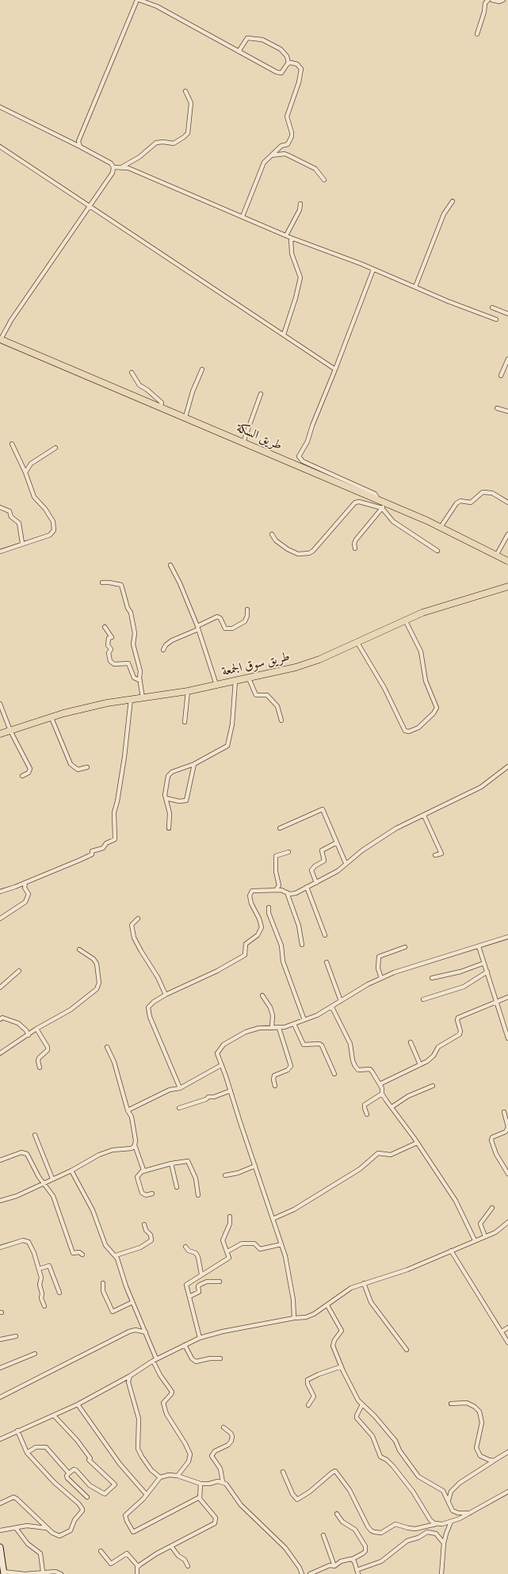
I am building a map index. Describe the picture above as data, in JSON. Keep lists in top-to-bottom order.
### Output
{
  "streets": {
    "main road": ["طريق السكة", "طريق سوق الجمعة"]
  }
}
